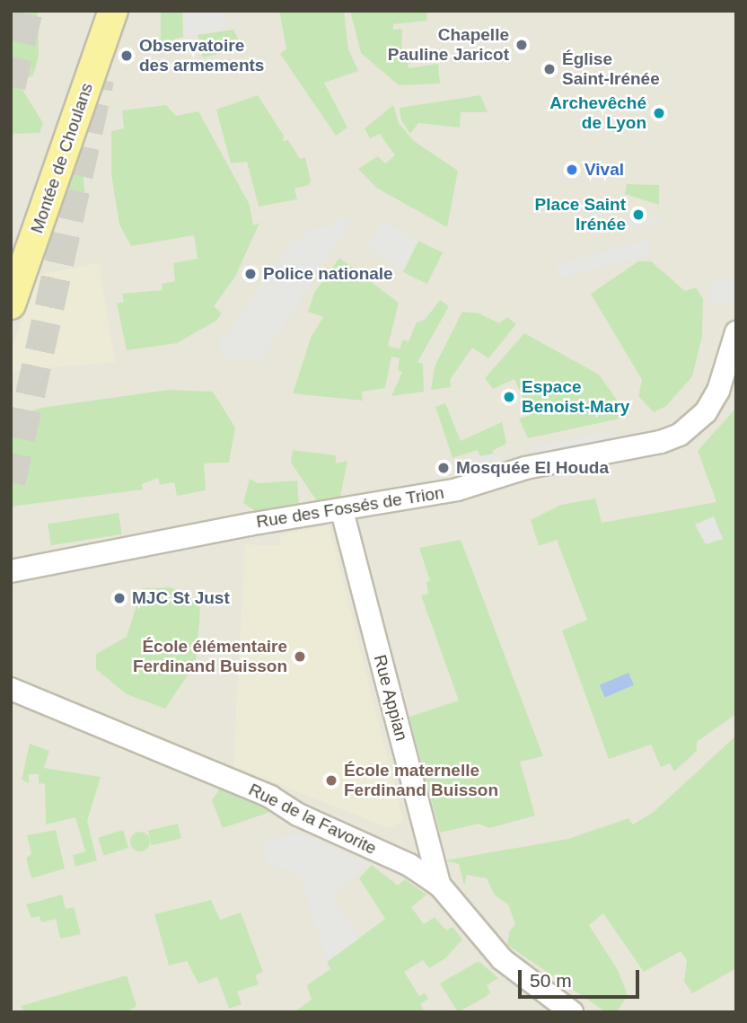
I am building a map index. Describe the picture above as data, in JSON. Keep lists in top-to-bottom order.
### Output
{
  "streets": {
    "main road": ["Montée de Choulans"],
    "street": ["Rue des Fossés de Trion", "Rue Appian", "Rue de la Favorite"]
  },
  "crossings": [
    ["Rue des Fossés de Trion", "Rue Appian"],
    ["Rue Appian", "Rue de la Favorite"]
  ],
  "places": [
    "Chapelle Pauline Jaricot",
    "Observatoire des armements",
    "Église Saint-Irénée",
    "Archevêché de Lyon",
    "Vival",
    "Place Saint Irénée",
    "Police nationale",
    "Espace Benoist-Mary",
    "Mosquée El Houda",
    "MJC St Just",
    "École élémentaire Ferdinand Buisson",
    "École maternelle Ferdinand Buisson"
  ],
  "scale_bar": "50 m"
}
